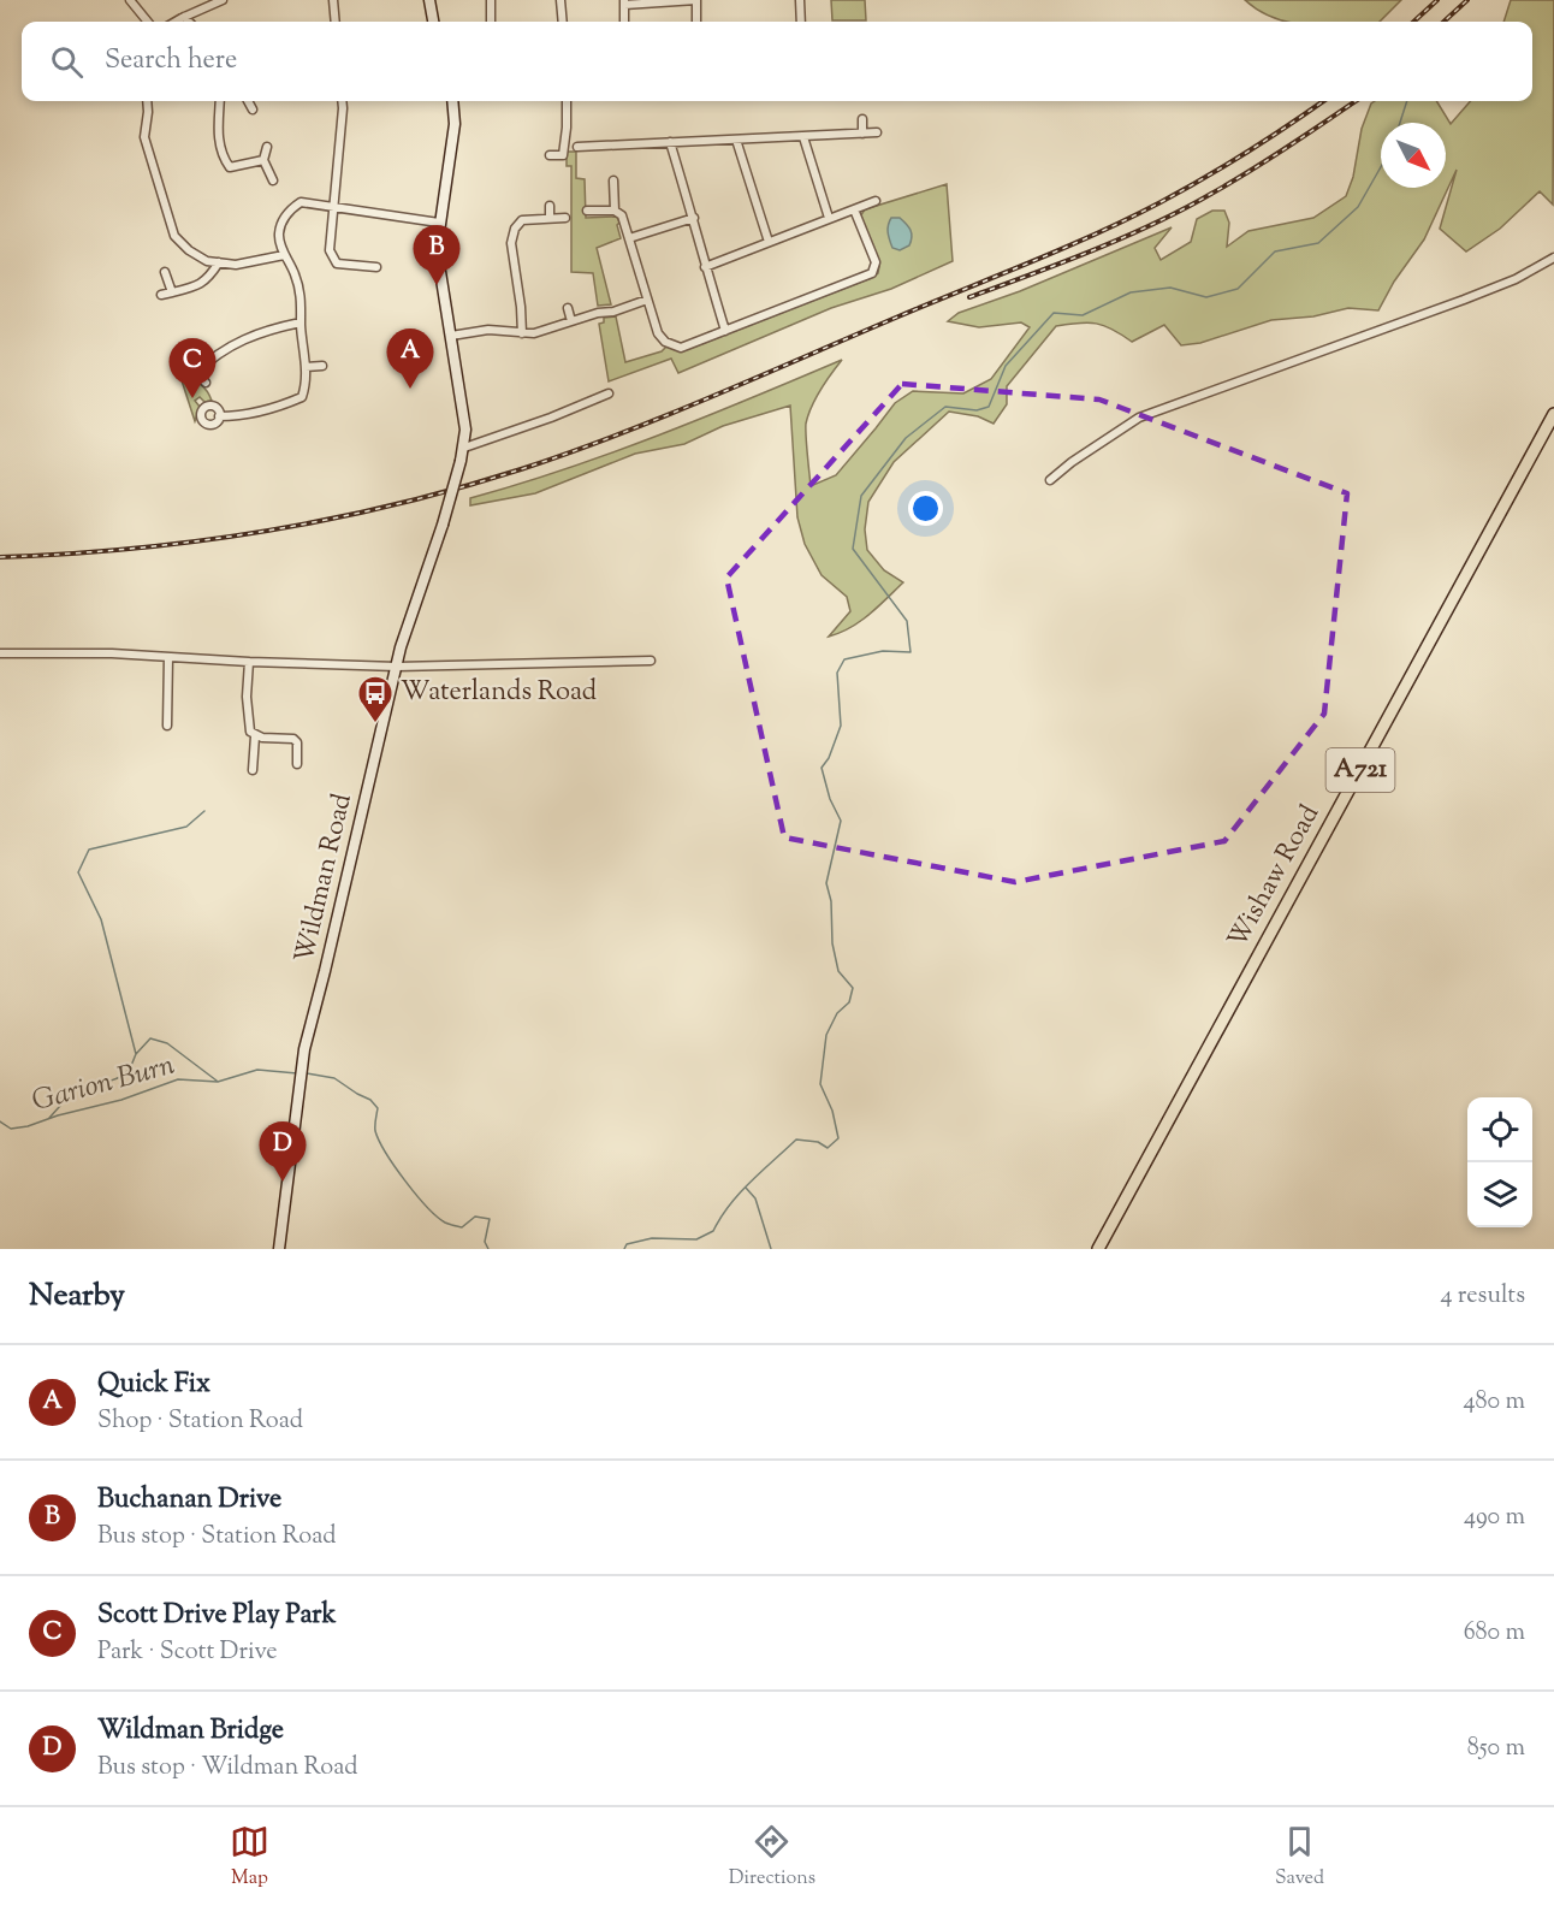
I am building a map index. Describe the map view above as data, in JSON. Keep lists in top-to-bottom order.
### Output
{
  "streets": {
    "main road": ["A721", "Wishaw Road", "Wildman Road"]
  },
  "water": ["Garion Burn"],
  "places": {
    "bus stop": ["Waterlands Road"]
  },
  "north": "bottom right",
  "page": {
    "search": "Search here",
    "pins": [
      "B",
      "A",
      "C",
      "D"
    ],
    "heading": ["Nearby", "4 results"],
    "list": [
      {
        "mark": "A",
        "name": "Quick Fix",
        "note": "Shop · Station Road",
        "value": "480 m"
      },
      {
        "mark": "B",
        "name": "Buchanan Drive",
        "note": "Bus stop · Station Road",
        "value": "490 m"
      },
      {
        "mark": "C",
        "name": "Scott Drive Play Park",
        "note": "Park · Scott Drive",
        "value": "680 m"
      },
      {
        "mark": "D",
        "name": "Wildman Bridge",
        "note": "Bus stop · Wildman Road",
        "value": "850 m"
      }
    ],
    "nav": ["Map", "Directions", "Saved"]
  }
}
